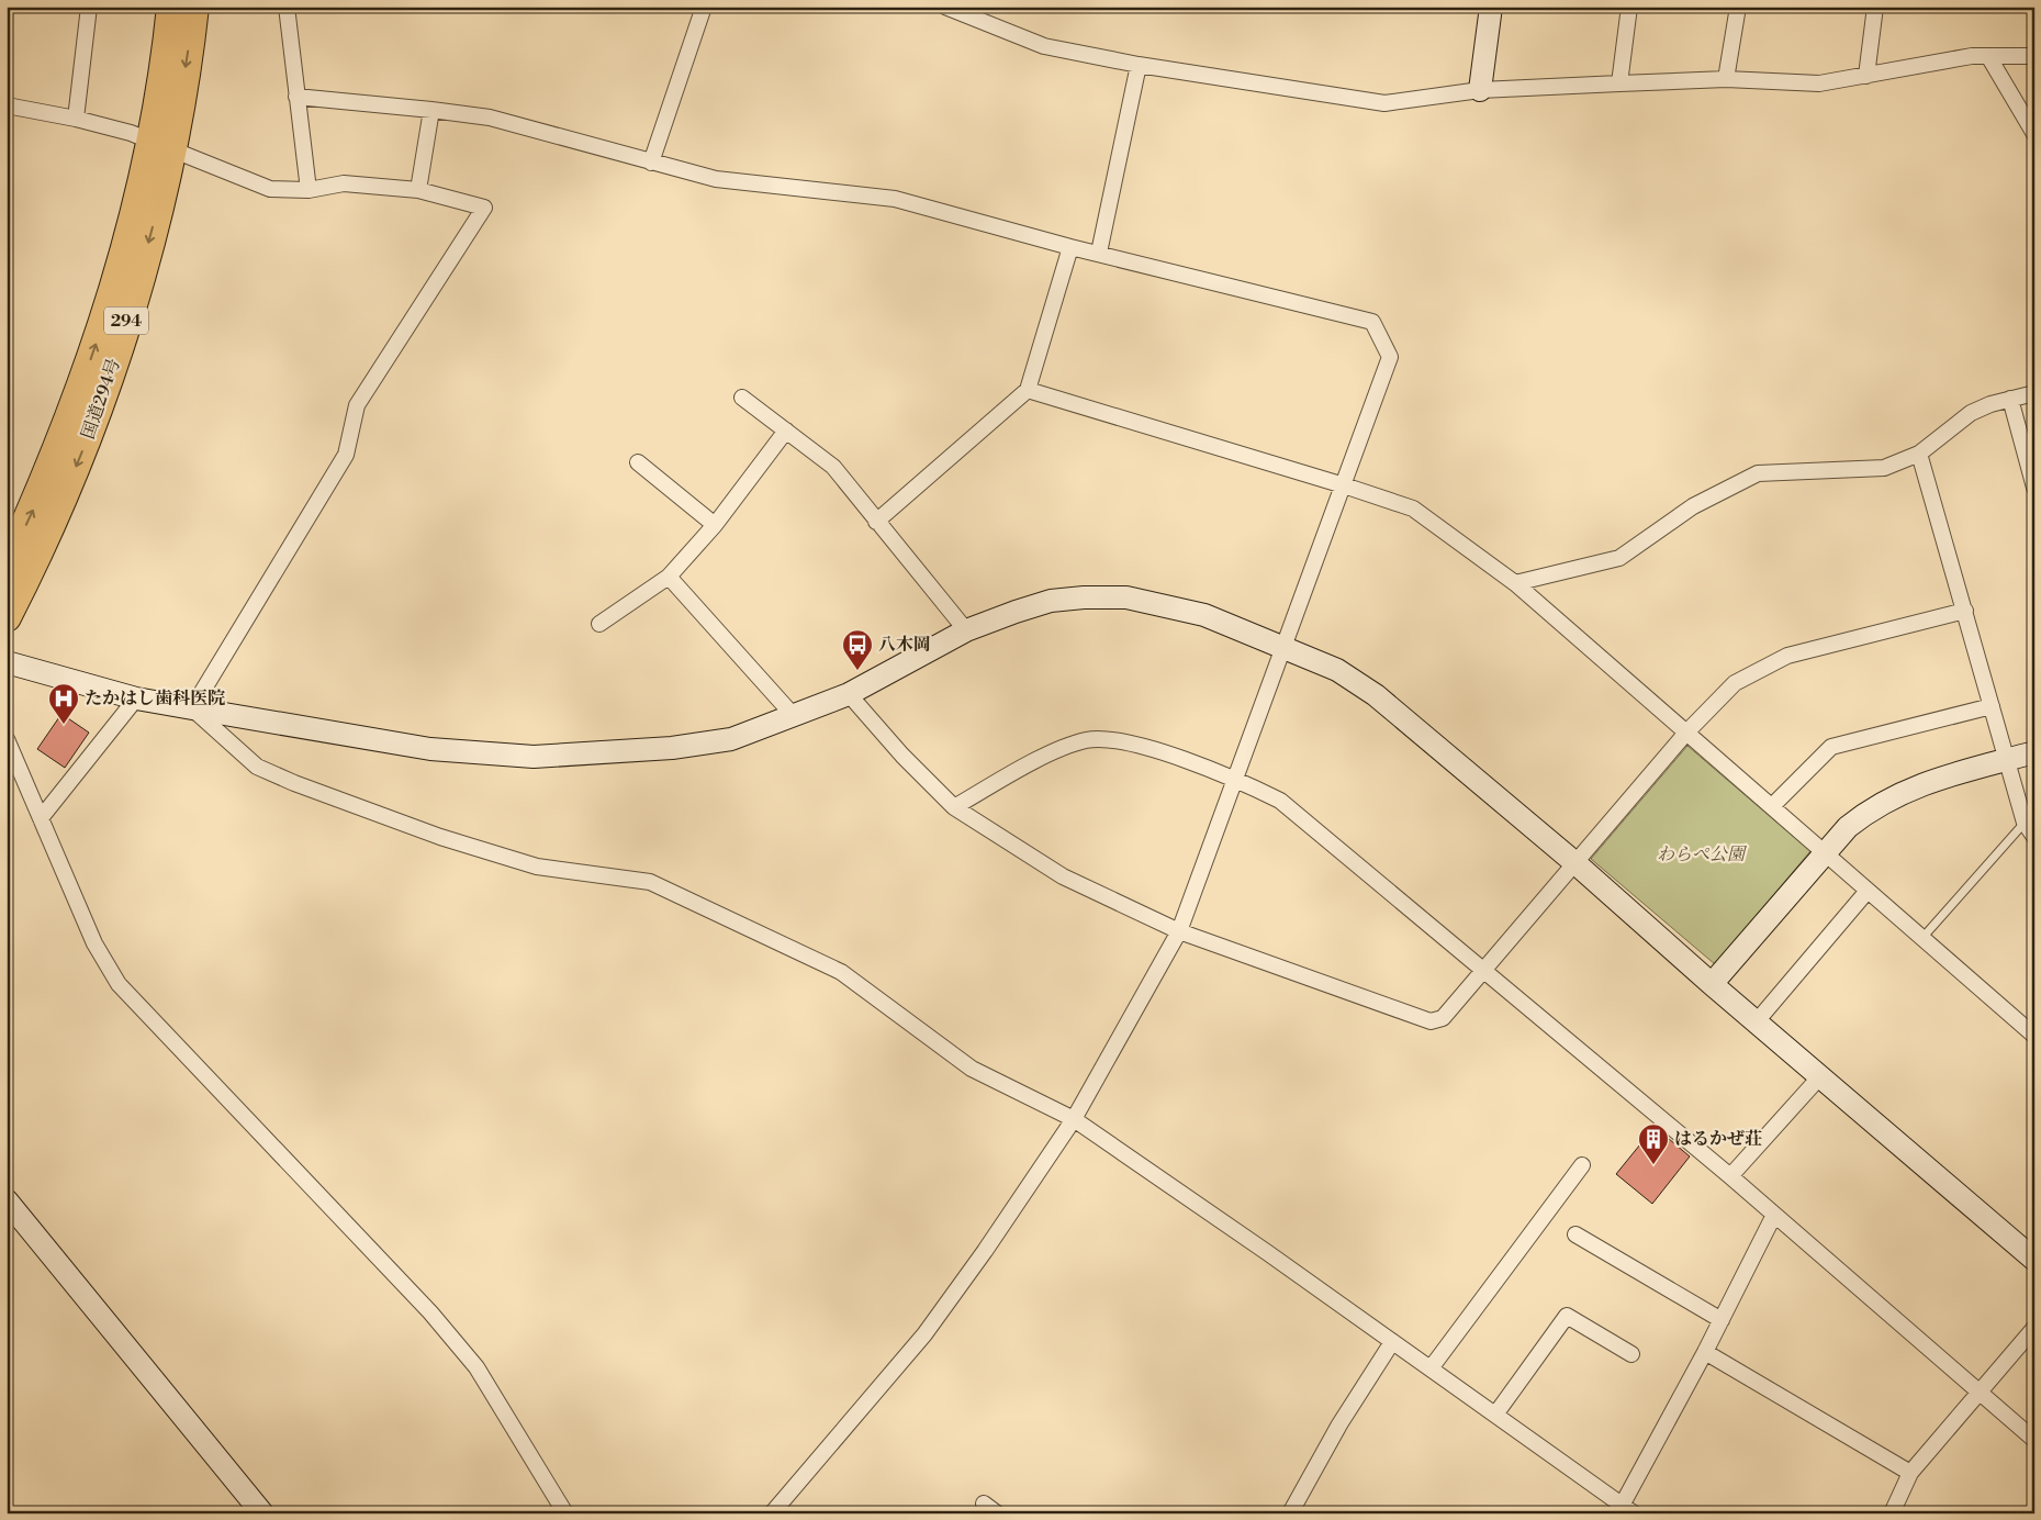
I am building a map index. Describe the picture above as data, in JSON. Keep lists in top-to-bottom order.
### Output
{
  "streets": {
    "highway": ["294", "国道294号"]
  },
  "parks": ["わらぺ公園"],
  "places": {
    "bus stop": ["八木岡"],
    "hospital": ["たかはし歯科医院"],
    "building": ["はるかぜ荘"]
  }
}
